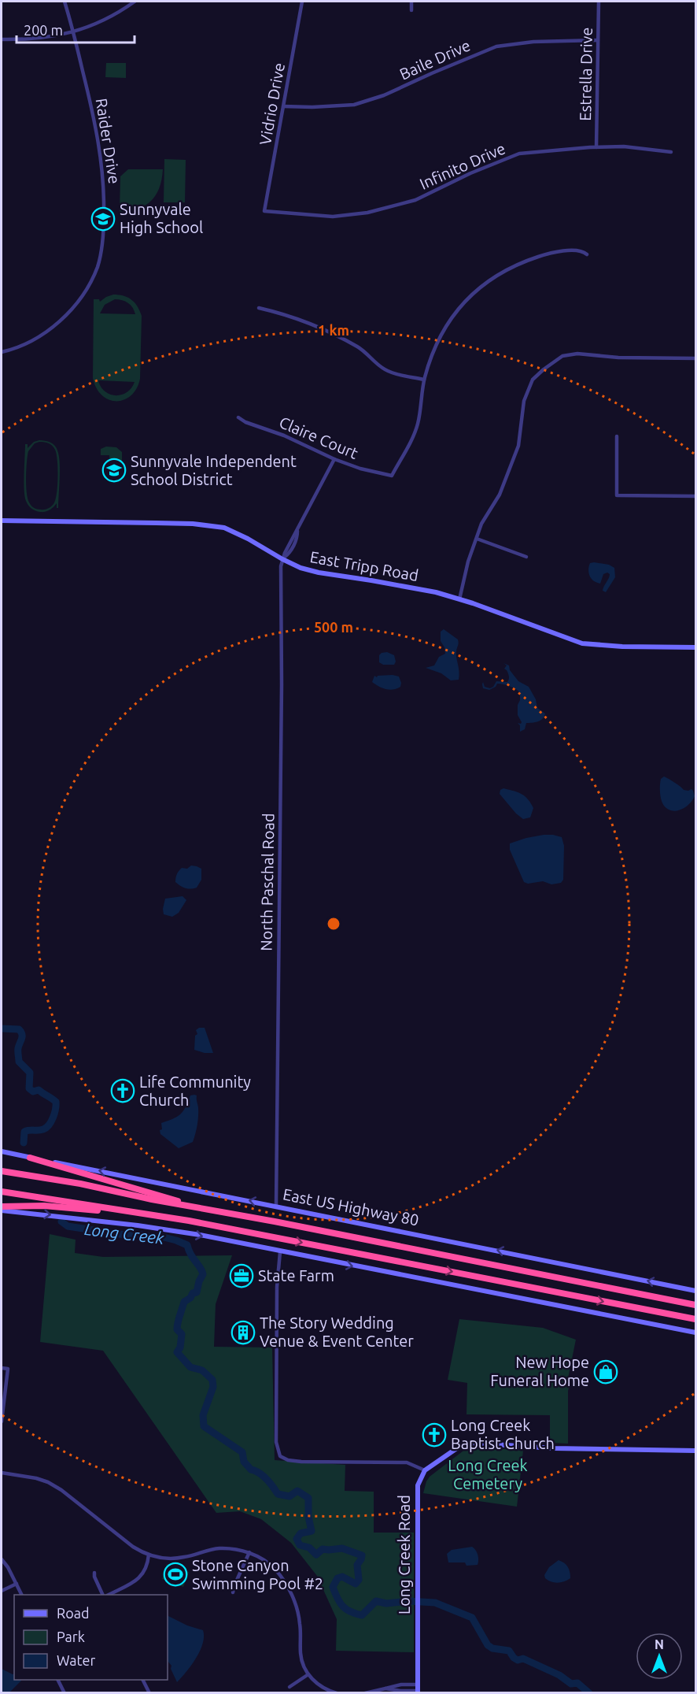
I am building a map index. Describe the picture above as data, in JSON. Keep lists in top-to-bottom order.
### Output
{
  "streets": {
    "main road": ["East Tripp Road", "East US Highway 80", "Long Creek Road"],
    "street": [
      "Baile Drive",
      "Estrella Drive",
      "Vidrio Drive",
      "Raider Drive",
      "Infinito Drive",
      "Claire Court",
      "North Paschal Road"
    ]
  },
  "crossings": [
    ["Baile Drive", "Estrella Drive"],
    ["Baile Drive", "Vidrio Drive"],
    ["Estrella Drive", "Infinito Drive"],
    ["Vidrio Drive", "Infinito Drive"],
    ["East Tripp Road", "North Paschal Road"],
    ["North Paschal Road", "East US Highway 80"]
  ],
  "one_way": ["East US Highway 80"],
  "water": ["Long Creek"],
  "parks": ["Long Creek Cemetery"],
  "places": {
    "school or university": ["Sunnyvale High School", "Sunnyvale Independent School District"],
    "church": ["Life Community Church", "Long Creek Baptist Church"],
    "office": ["State Farm"],
    "building": ["The Story Wedding Venue & Event Center"],
    "shop": ["New Hope Funeral Home"],
    "sports": ["Stone Canyon Swimming Pool #2"]
  },
  "legend": ["Road", "Park", "Water"],
  "scale_bar": "200 m",
  "north": "top",
  "rings": ["1 km", "500 m"]
}
